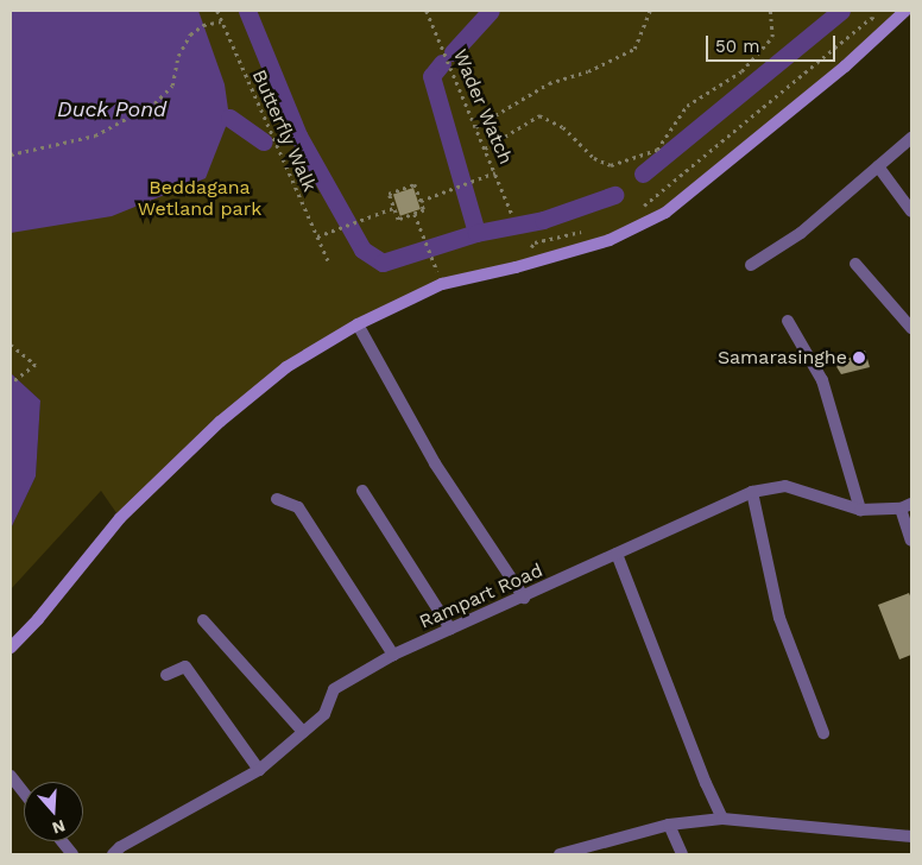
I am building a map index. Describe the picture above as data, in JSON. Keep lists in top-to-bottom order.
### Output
{
  "streets": {
    "street": ["Rampart Road"],
    "path": ["Wader Watch", "Butterfly Walk"]
  },
  "water": ["Duck Pond"],
  "parks": ["Beddagana Wetland park"],
  "places": ["Samarasinghe"],
  "scale_bar": "50 m",
  "north": "bottom"
}
